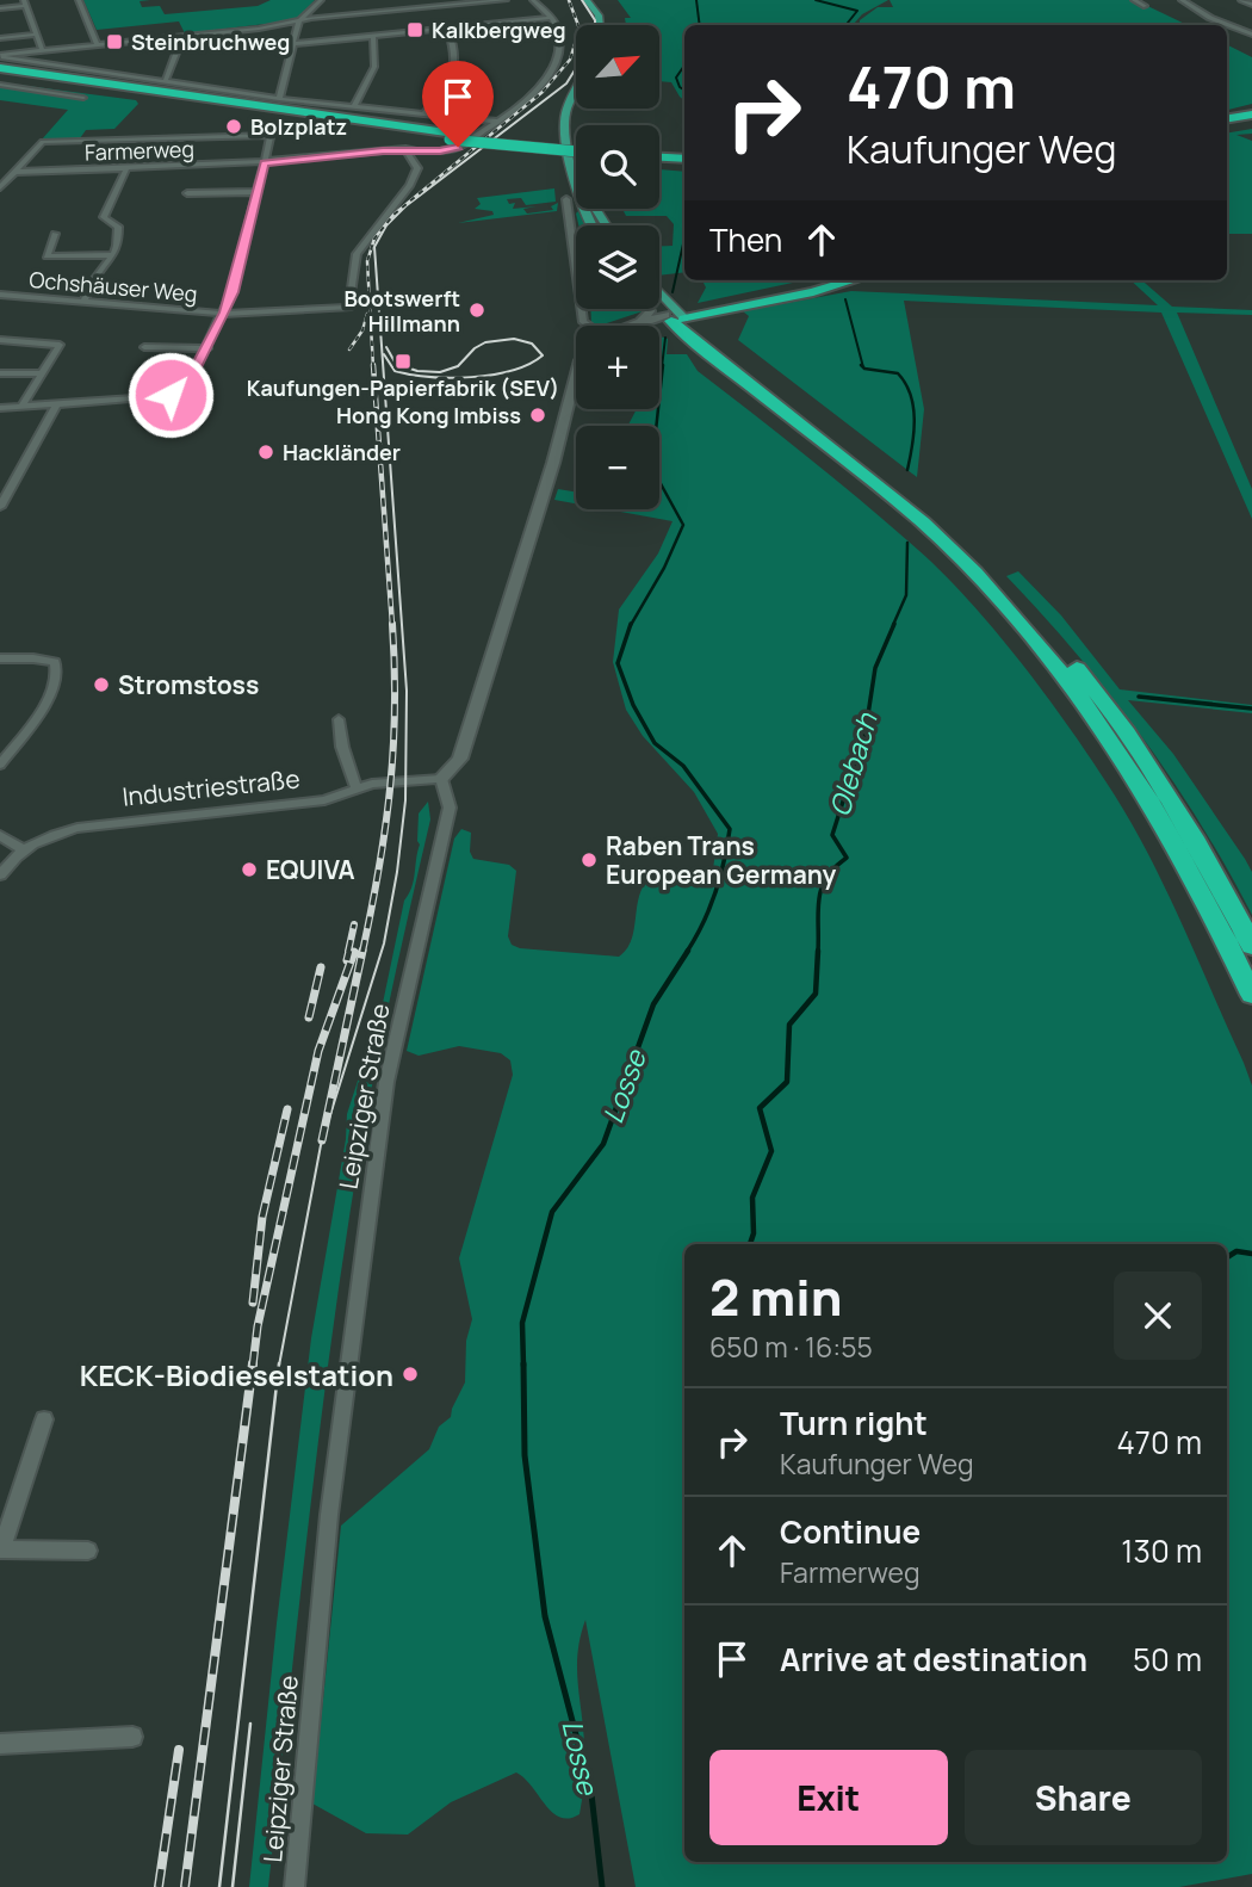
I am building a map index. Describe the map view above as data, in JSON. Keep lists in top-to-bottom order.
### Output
{
  "streets": {
    "street": [
      "Farmerweg",
      "Ochshäuser Weg",
      "Industriestraße",
      "Leipziger Straße"
    ]
  },
  "crossings": [
    ["Farmerweg", "Ochshäuser Weg"],
    ["Industriestraße", "Leipziger Straße"]
  ],
  "water": ["Olebach", "Losse"],
  "places": {
    "transit": ["Kalkbergweg", "Steinbruchweg", "Kaufungen-Papierfabrik (SEV)"],
    "other": [
      "Bolzplatz",
      "Bootswerft Hillmann",
      "Hong Kong Imbiss",
      "Hackländer",
      "Stromstoss",
      "Raben Trans European Germany",
      "EQUIVA",
      "KECK-Biodieselstation"
    ]
  },
  "north": "top right",
  "page": {
    "map_buttons": ["+", "−"],
    "turn": ["470 m", "Kaufunger Weg"],
    "then": "Then",
    "heading": ["2 min", "650 m · 16:55"],
    "list": [
      {
        "name": "Turn right",
        "note": "Kaufunger Weg",
        "value": "470 m"
      },
      {
        "name": "Continue",
        "note": "Farmerweg",
        "value": "130 m"
      },
      {
        "name": "Arrive at destination",
        "value": "50 m"
      }
    ],
    "buttons": ["Exit", "Share"]
  }
}
